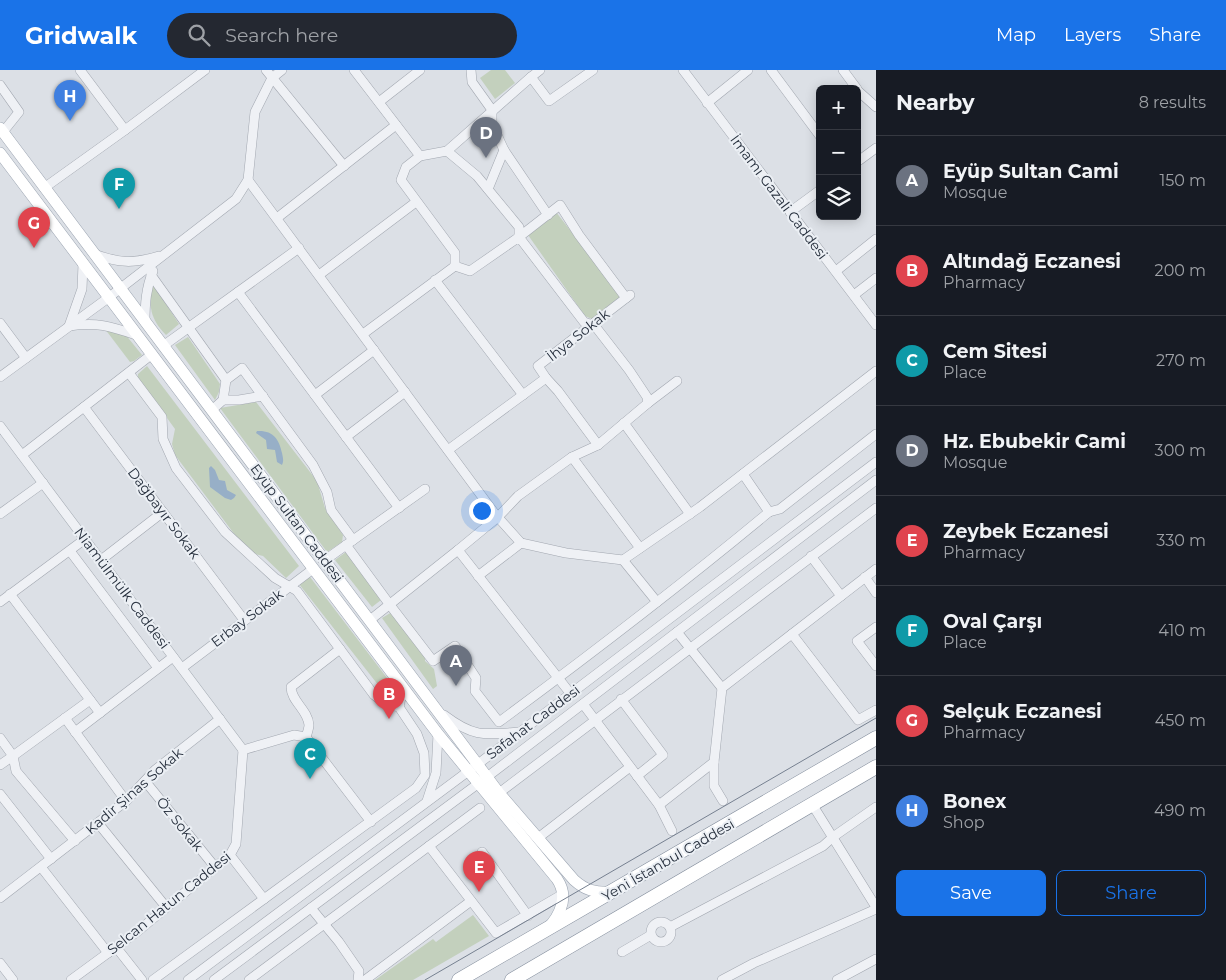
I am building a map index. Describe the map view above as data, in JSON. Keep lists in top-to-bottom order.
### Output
{
  "streets": {
    "highway": ["Yeni İstanbul Caddesi"],
    "main road": ["Eyüp Sultan Caddesi"],
    "street": [
      "İmamı Gazali Caddesi",
      "İhya Sokak",
      "Dağbayır Sokak",
      "Niamülmülk Caddesi",
      "Erbay Sokak",
      "Safahat Caddesi",
      "Kadir Şinas Sokak",
      "Öz Sokak",
      "Selcan Hatun Caddesi"
    ]
  },
  "crossings": [
    ["Dağbayır Sokak", "Erbay Sokak"],
    ["Eyüp Sultan Caddesi", "Erbay Sokak"],
    ["Eyüp Sultan Caddesi", "Safahat Caddesi"],
    ["Eyüp Sultan Caddesi", "Yeni İstanbul Caddesi"],
    ["Niamülmülk Caddesi", "Erbay Sokak"],
    ["Niamülmülk Caddesi", "Kadir Şinas Sokak"],
    ["Niamülmülk Caddesi", "Selcan Hatun Caddesi"],
    ["Kadir Şinas Sokak", "Öz Sokak"],
    ["Öz Sokak", "Selcan Hatun Caddesi"]
  ],
  "page": {
    "header": "Gridwalk",
    "search": "Search here",
    "nav": ["Map", "Layers", "Share"],
    "heading": ["Nearby", "8 results"],
    "pins": [
      "H",
      "D",
      "F",
      "G",
      "A",
      "B",
      "C",
      "E"
    ],
    "map_buttons": ["+", "−"],
    "list": [
      {
        "mark": "A",
        "name": "Eyüp Sultan Cami",
        "note": "Mosque",
        "value": "150 m"
      },
      {
        "mark": "B",
        "name": "Altındağ Eczanesi",
        "note": "Pharmacy",
        "value": "200 m"
      },
      {
        "mark": "C",
        "name": "Cem Sitesi",
        "note": "Place",
        "value": "270 m"
      },
      {
        "mark": "D",
        "name": "Hz. Ebubekir Cami",
        "note": "Mosque",
        "value": "300 m"
      },
      {
        "mark": "E",
        "name": "Zeybek Eczanesi",
        "note": "Pharmacy",
        "value": "330 m"
      },
      {
        "mark": "F",
        "name": "Oval Çarşı",
        "note": "Place",
        "value": "410 m"
      },
      {
        "mark": "G",
        "name": "Selçuk Eczanesi",
        "note": "Pharmacy",
        "value": "450 m"
      },
      {
        "mark": "H",
        "name": "Bonex",
        "note": "Shop",
        "value": "490 m"
      }
    ],
    "buttons": ["Save", "Share"]
  }
}
